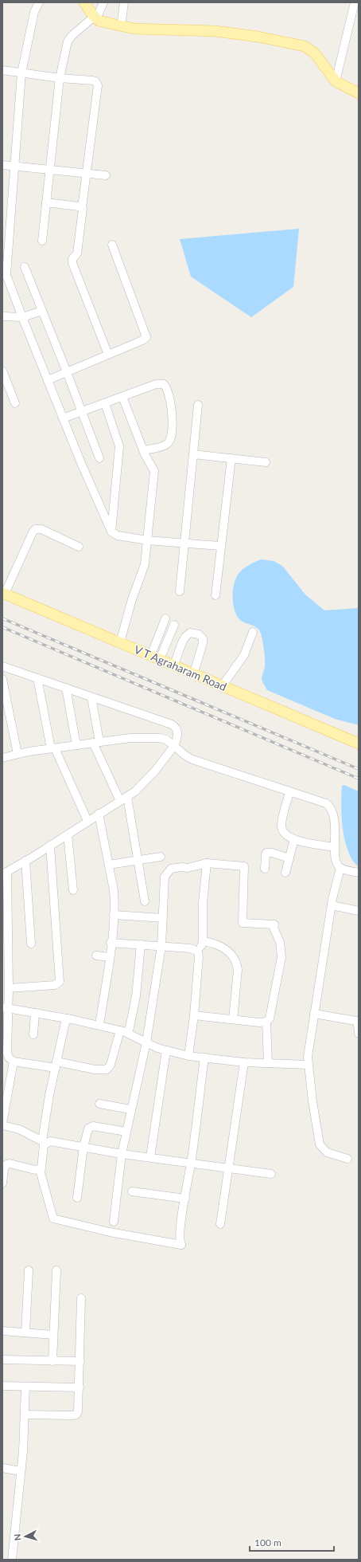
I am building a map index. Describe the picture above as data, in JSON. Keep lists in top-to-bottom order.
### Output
{
  "streets": {
    "main road": ["V T Agraharam Road"]
  },
  "scale_bar": "100 m",
  "north": "left"
}
